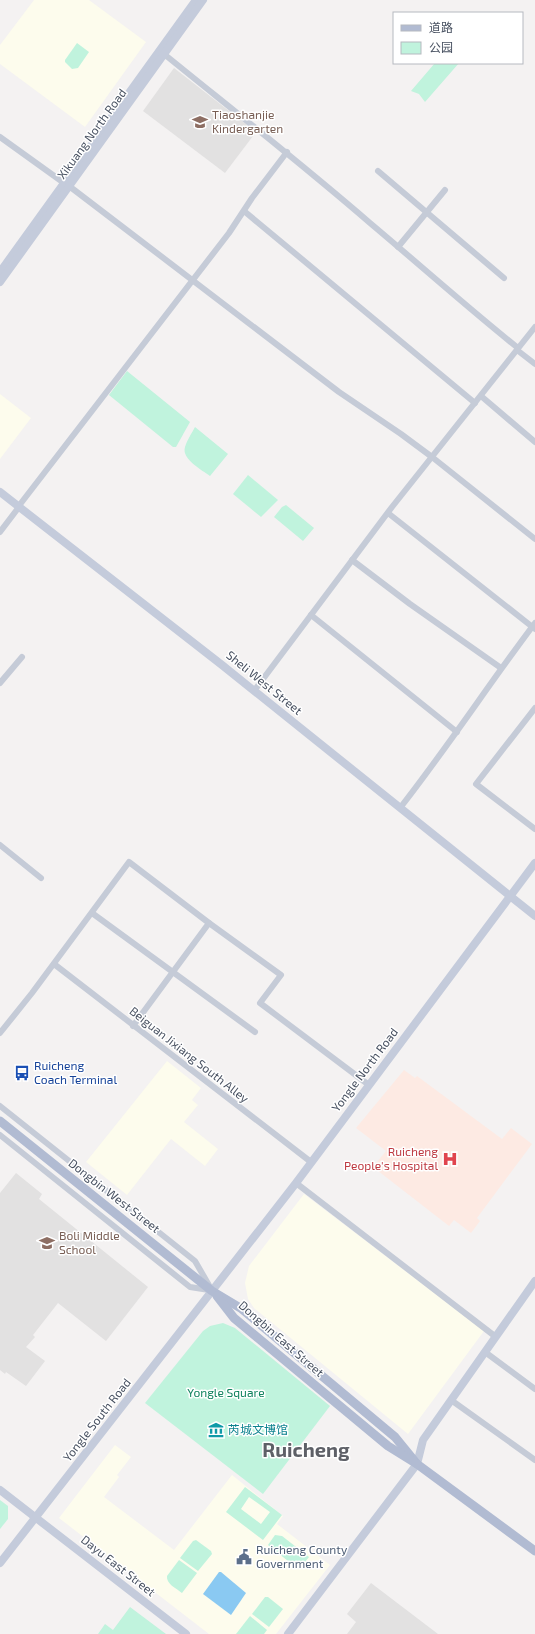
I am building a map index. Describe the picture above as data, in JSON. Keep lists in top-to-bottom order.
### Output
{
  "streets": {
    "main road": [
      "Xikuang North Road",
      "Sheli West Street",
      "Yongle North Road",
      "Dongbin West Street",
      "Dongbin East Street",
      "Yongle South Road",
      "Dayu East Street"
    ],
    "street": ["Beiguan Jixiang South Alley"]
  },
  "crossings": [
    ["Sheli West Street", "Yongle North Road"],
    ["Beiguan Jixiang South Alley", "Yongle North Road"],
    ["Yongle North Road", "Dongbin West Street"],
    ["Yongle North Road", "Dongbin East Street"],
    ["Yongle North Road", "Yongle South Road"],
    ["Dongbin West Street", "Dongbin East Street"],
    ["Dongbin West Street", "Yongle South Road"],
    ["Dongbin East Street", "Yongle South Road"],
    ["Yongle South Road", "Dayu East Street"]
  ],
  "districts": ["Ruicheng"],
  "parks": ["Yongle Square"],
  "places": {
    "school or university": ["Tiaoshanjie Kindergarten", "Boli Middle School"],
    "bus stop": ["Ruicheng Coach Terminal"],
    "hospital": ["Ruicheng People's Hospital"],
    "museum": ["芮城文博馆"],
    "public building": ["Ruicheng County Government"]
  },
  "legend": ["道路", "公园"]
}
